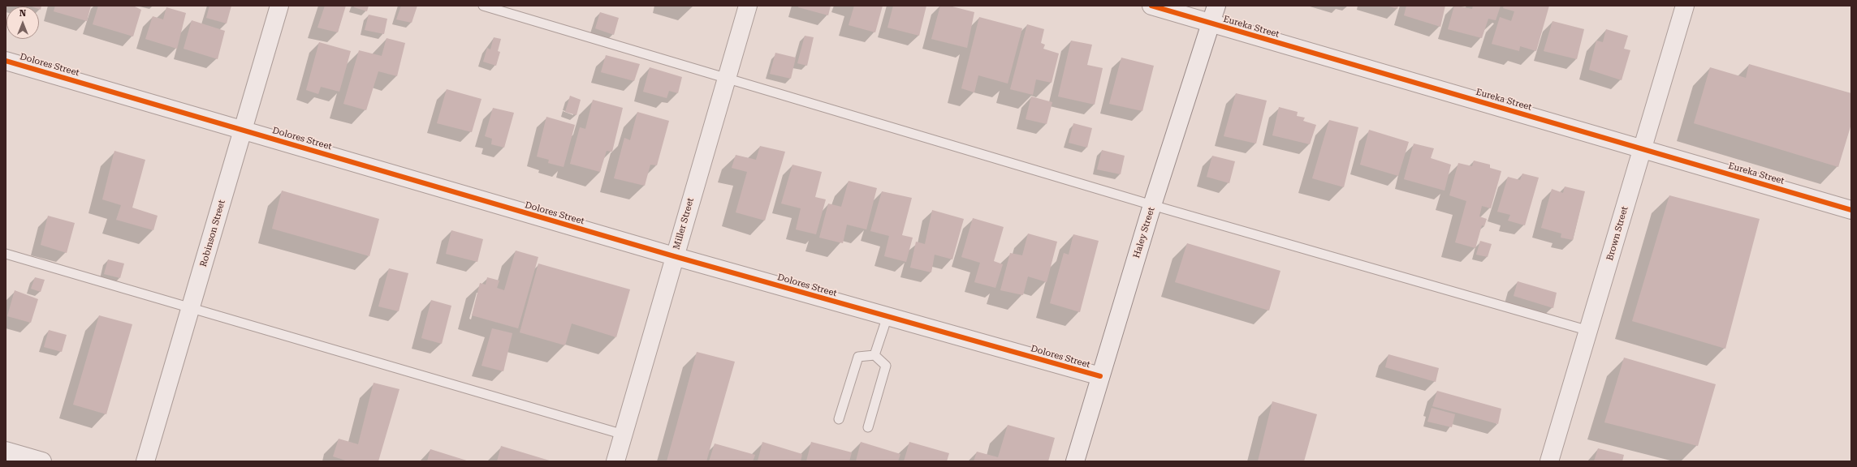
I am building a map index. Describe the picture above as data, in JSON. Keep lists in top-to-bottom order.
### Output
{
  "streets": {
    "street": [
      "Eureka Street",
      "Dolores Street",
      "Miller Street",
      "Haley Street",
      "Robinson Street",
      "Brown Street"
    ]
  },
  "crossings": [
    ["Eureka Street", "Haley Street"],
    ["Eureka Street", "Brown Street"],
    ["Dolores Street", "Miller Street"],
    ["Dolores Street", "Haley Street"],
    ["Dolores Street", "Robinson Street"]
  ],
  "north": "top"
}
